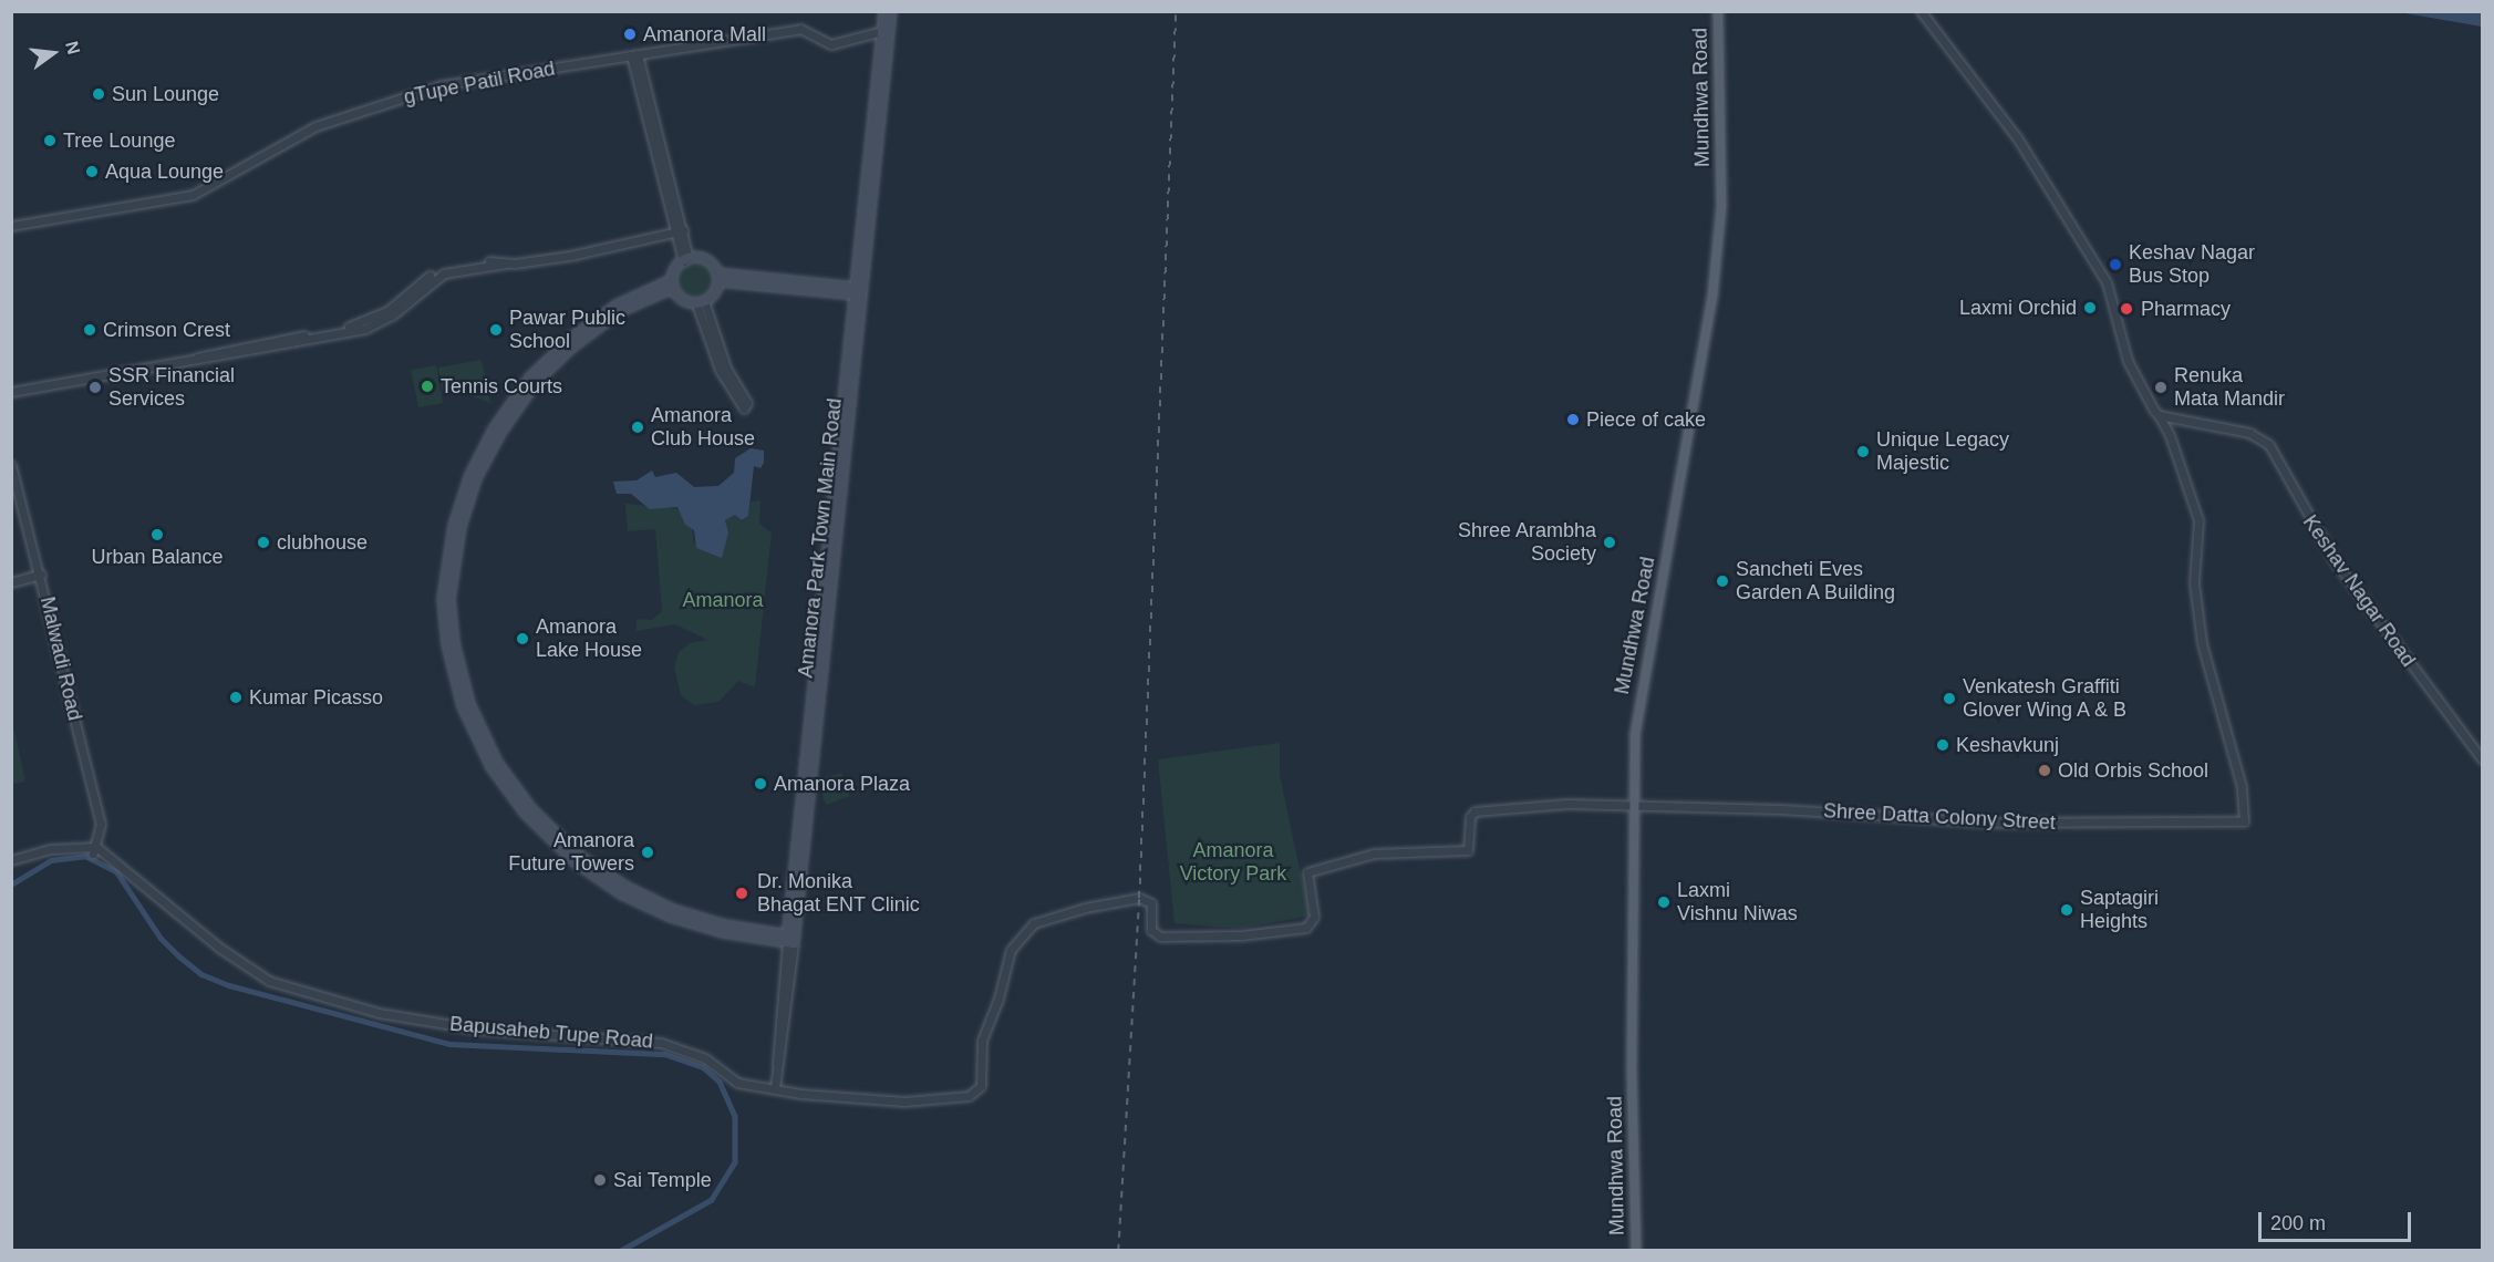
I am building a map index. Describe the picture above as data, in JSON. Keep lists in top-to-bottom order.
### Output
{
  "streets": {
    "main road": ["Mundhwa Road", "Amanora Park Town Main Road"],
    "street": [
      "gTupe Patil Road",
      "Keshav Nagar Road",
      "Malwadi Road",
      "Shree Datta Colony Street",
      "Bapusaheb Tupe Road"
    ]
  },
  "crossings": [
    ["gTupe Patil Road", "Amanora Park Town Main Road"],
    ["Mundhwa Road", "Shree Datta Colony Street"],
    ["Amanora Park Town Main Road", "Shree Datta Colony Street"],
    ["Amanora Park Town Main Road", "Bapusaheb Tupe Road"],
    ["Keshav Nagar Road", "Shree Datta Colony Street"],
    ["Malwadi Road", "Bapusaheb Tupe Road"],
    ["Shree Datta Colony Street", "Bapusaheb Tupe Road"]
  ],
  "parks": ["Amanora", "Amanora Victory Park"],
  "places": [
    "Amanora Mall",
    "Sun Lounge",
    "Tree Lounge",
    "Aqua Lounge",
    "Keshav Nagar Bus Stop",
    "Laxmi Orchid",
    "Pharmacy",
    "Crimson Crest",
    "Pawar Public School",
    "Tennis Courts",
    "SSR Financial Services",
    "Renuka Mata Mandir",
    "Piece of cake",
    "Amanora Club House",
    "Unique Legacy Majestic",
    "Urban Balance",
    "clubhouse",
    "Shree Arambha Society",
    "Sancheti Eves Garden A Building",
    "Amanora Lake House",
    "Kumar Picasso",
    "Venkatesh Graffiti Glover Wing A & B",
    "Keshavkunj",
    "Old Orbis School",
    "Amanora Plaza",
    "Amanora Future Towers",
    "Dr. Monika Bhagat ENT Clinic",
    "Laxmi Vishnu Niwas",
    "Saptagiri Heights",
    "Sai Temple"
  ],
  "scale_bar": "200 m",
  "north": "right"
}
